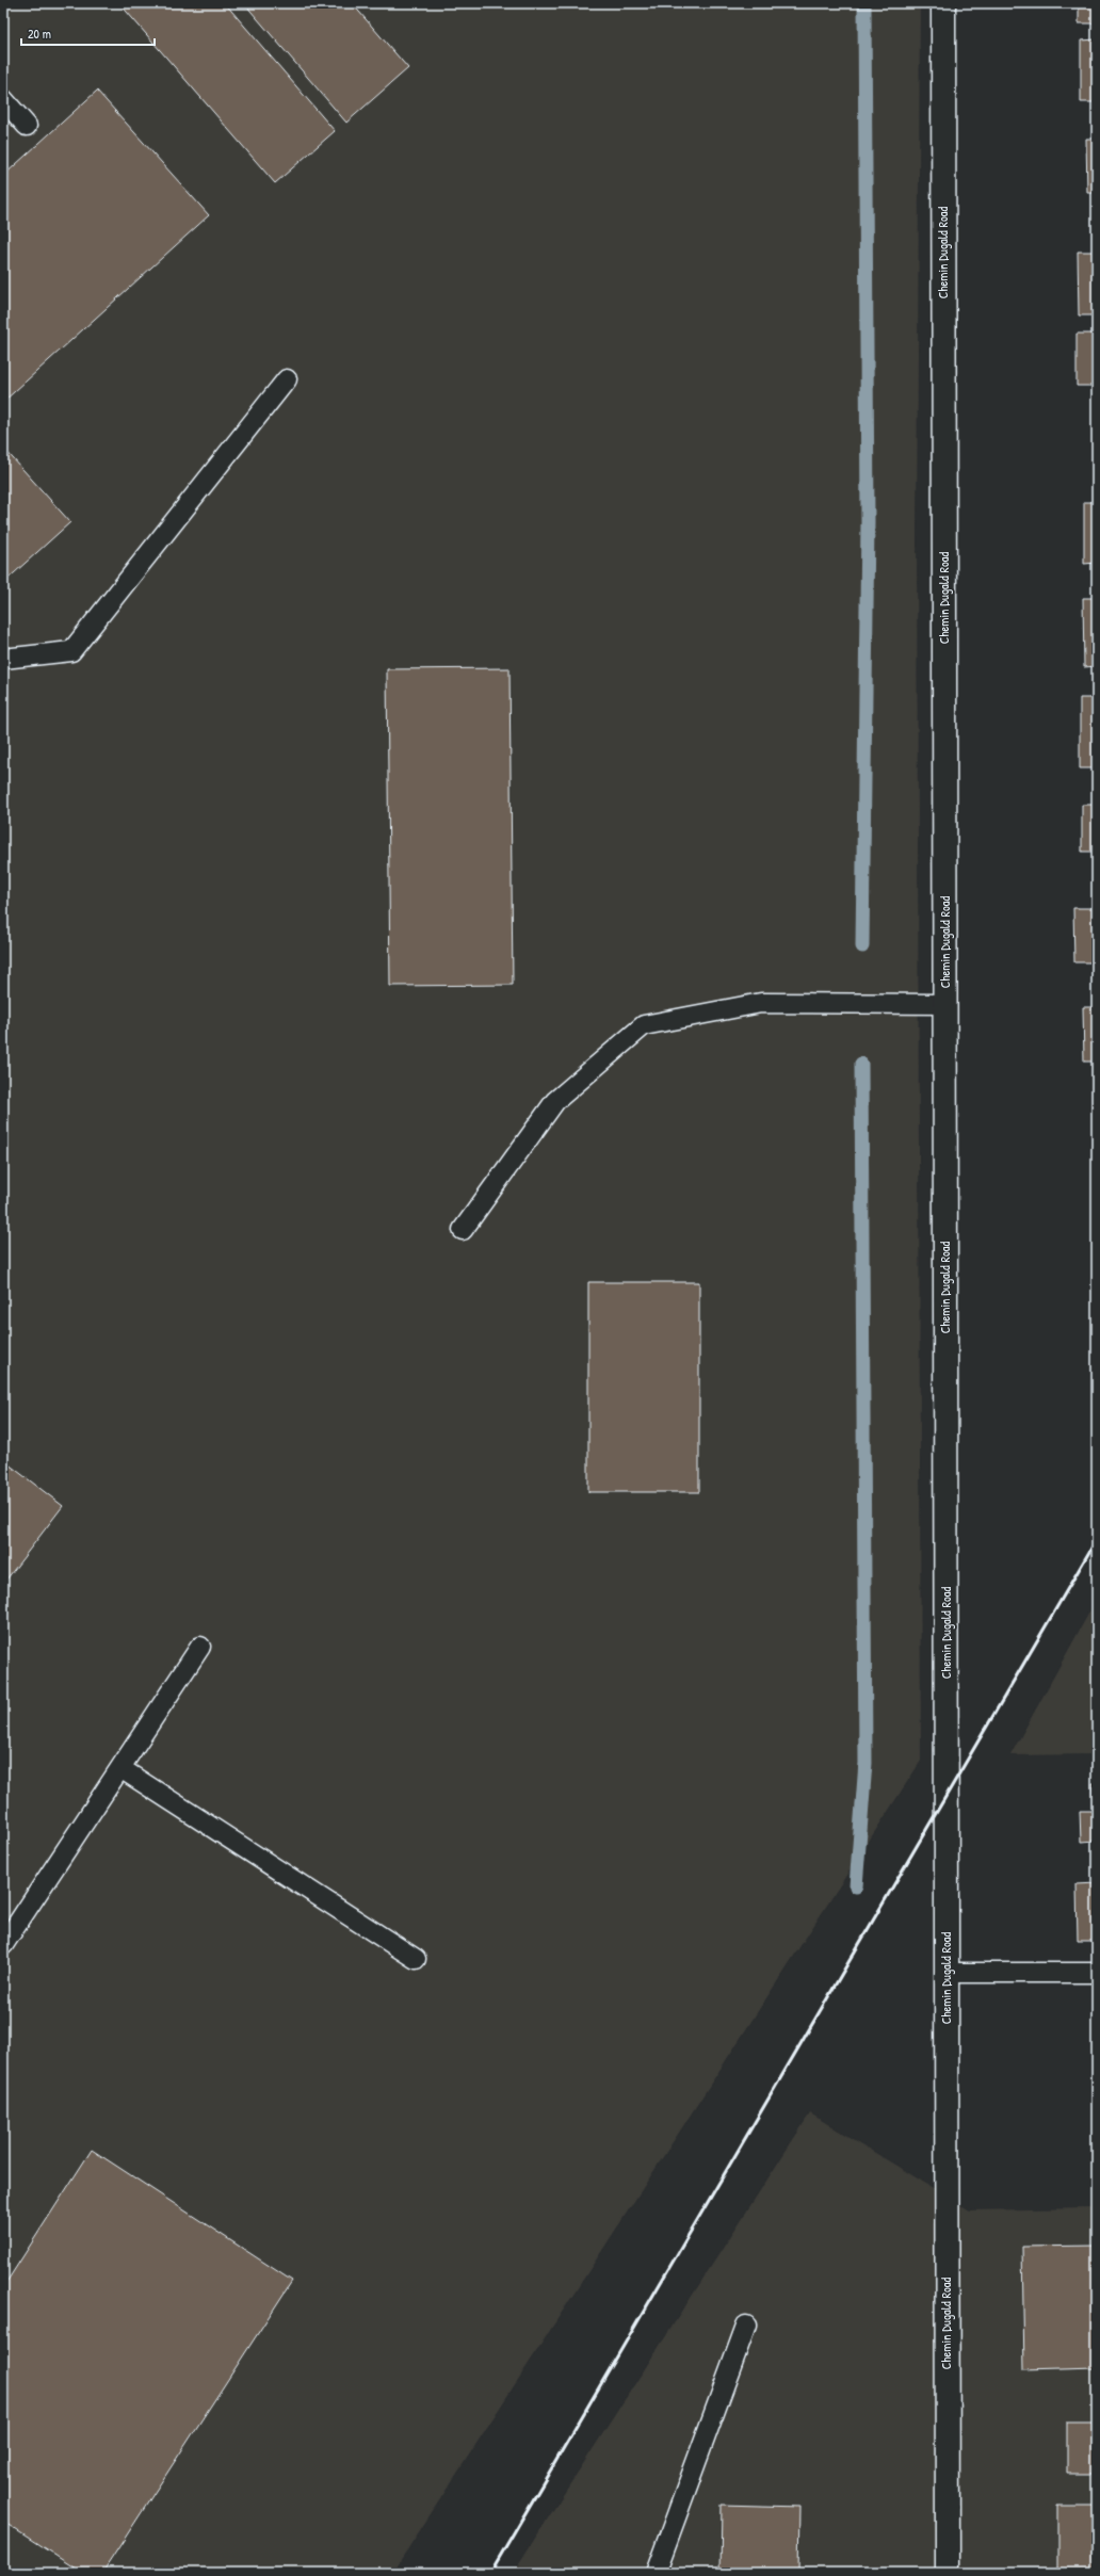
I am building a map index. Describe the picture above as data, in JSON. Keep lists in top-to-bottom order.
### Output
{
  "streets": {
    "street": ["Chemin Dugald Road"]
  },
  "scale_bar": "20 m"
}
